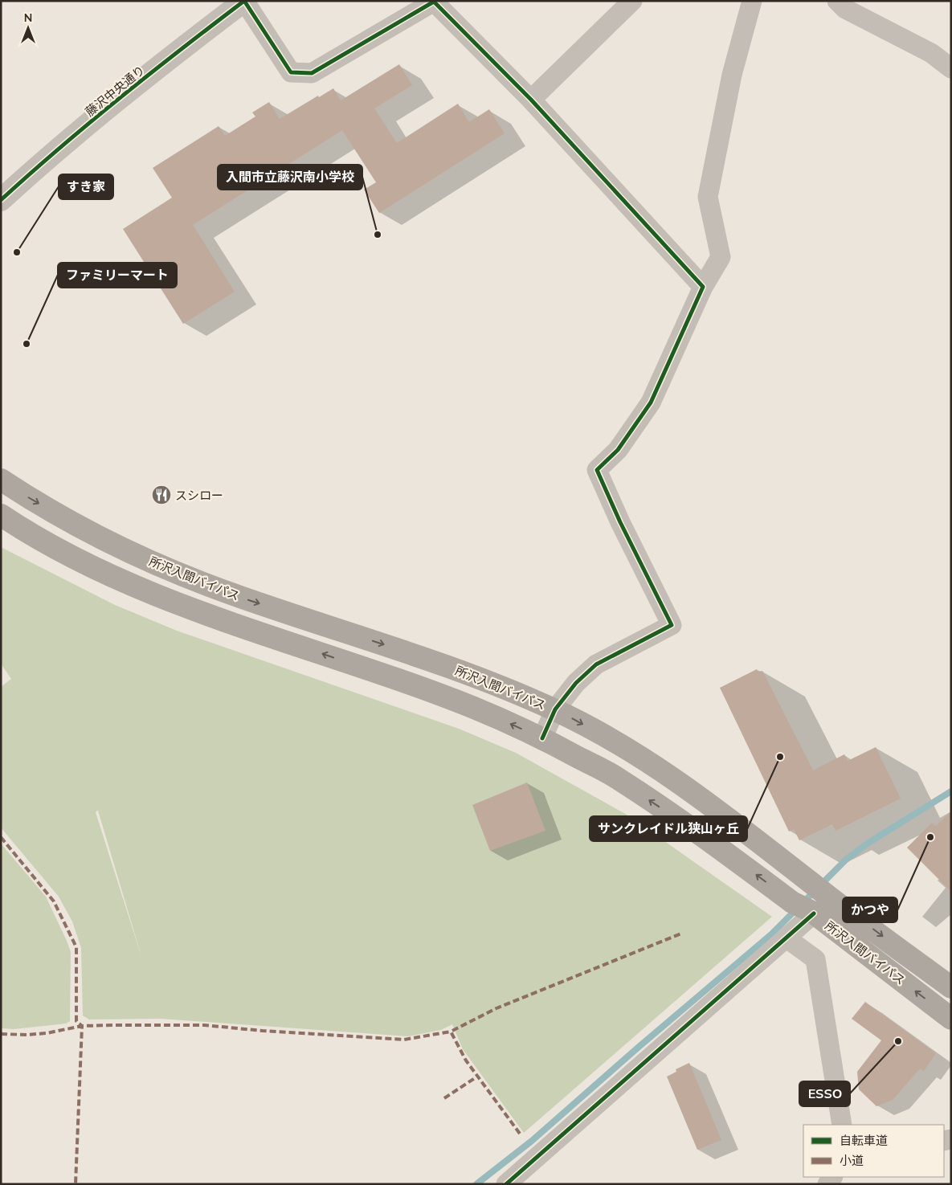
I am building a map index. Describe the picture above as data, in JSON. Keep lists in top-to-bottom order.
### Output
{
  "streets": {
    "highway": ["所沢入間バイパス"],
    "street": ["藤沢中央通り"]
  },
  "places": {
    "other": [
      "入間市立藤沢南小学校",
      "すき家",
      "ファミリーマート",
      "サンクレイドル狭山ヶ丘",
      "かつや",
      "ESSO"
    ],
    "restaurant": ["スシロー"]
  },
  "legend": ["自転車道", "小道"],
  "north": "top"
}
